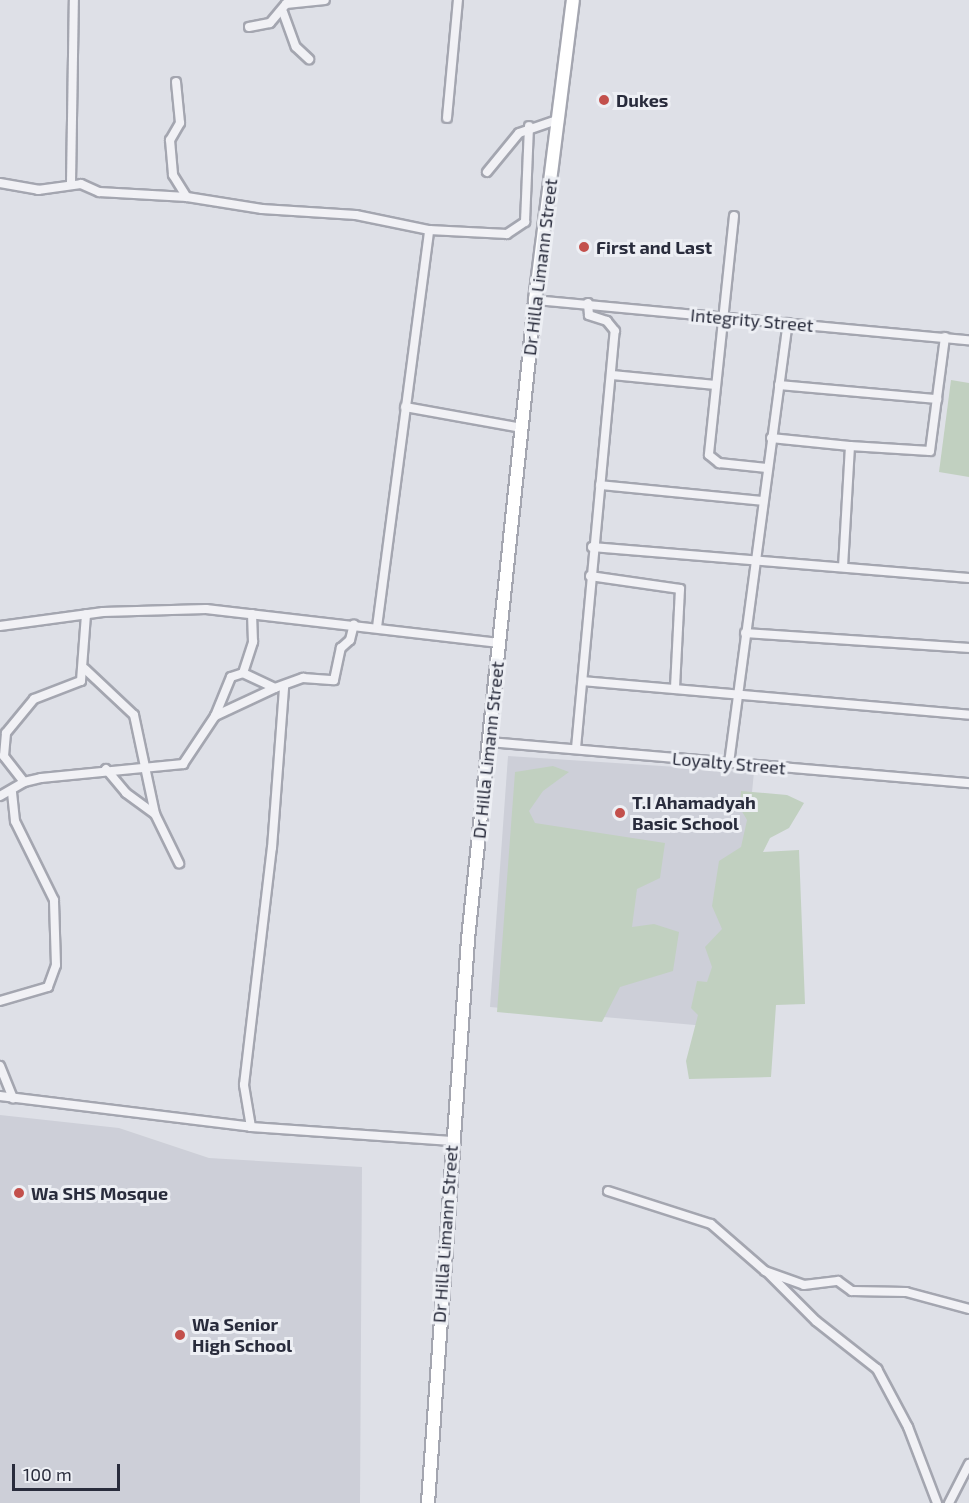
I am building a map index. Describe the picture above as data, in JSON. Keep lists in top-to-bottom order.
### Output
{
  "streets": {
    "highway": ["Dr Hilla Limann Street"],
    "street": ["Integrity Street", "Loyalty Street"]
  },
  "crossings": [
    ["Dr Hilla Limann Street", "Integrity Street"],
    ["Dr Hilla Limann Street", "Loyalty Street"]
  ],
  "places": [
    "Dukes",
    "First and Last",
    "T.I Ahamadyah Basic School",
    "Wa SHS Mosque",
    "Wa Senior High School"
  ],
  "scale_bar": "100 m"
}
